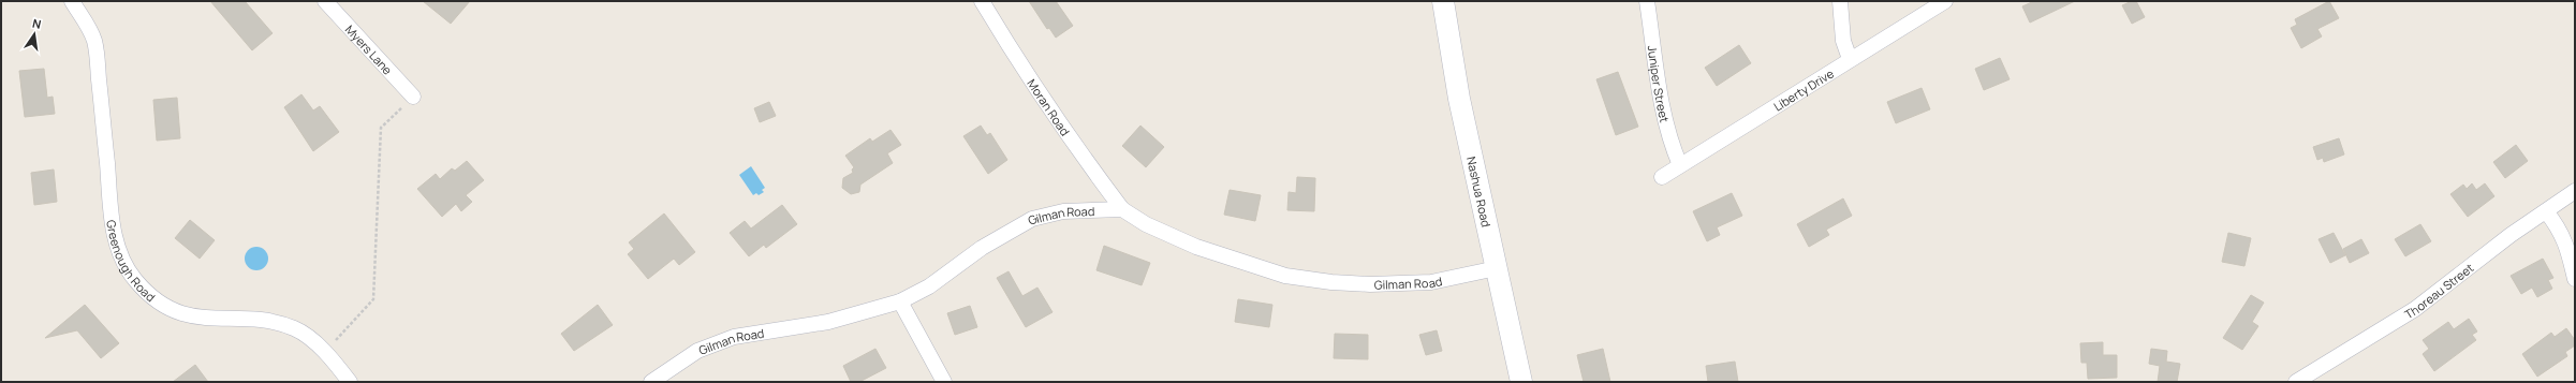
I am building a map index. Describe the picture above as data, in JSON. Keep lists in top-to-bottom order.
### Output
{
  "streets": {
    "main road": ["Nashua Road"],
    "street": [
      "Myers Lane",
      "Juniper Street",
      "Liberty Drive",
      "Moran Road",
      "Gilman Road",
      "Greenough Road",
      "Thoreau Street"
    ]
  },
  "crossings": [
    ["Juniper Street", "Liberty Drive"],
    ["Moran Road", "Gilman Road"],
    ["Nashua Road", "Gilman Road"]
  ],
  "north": "top"
}
